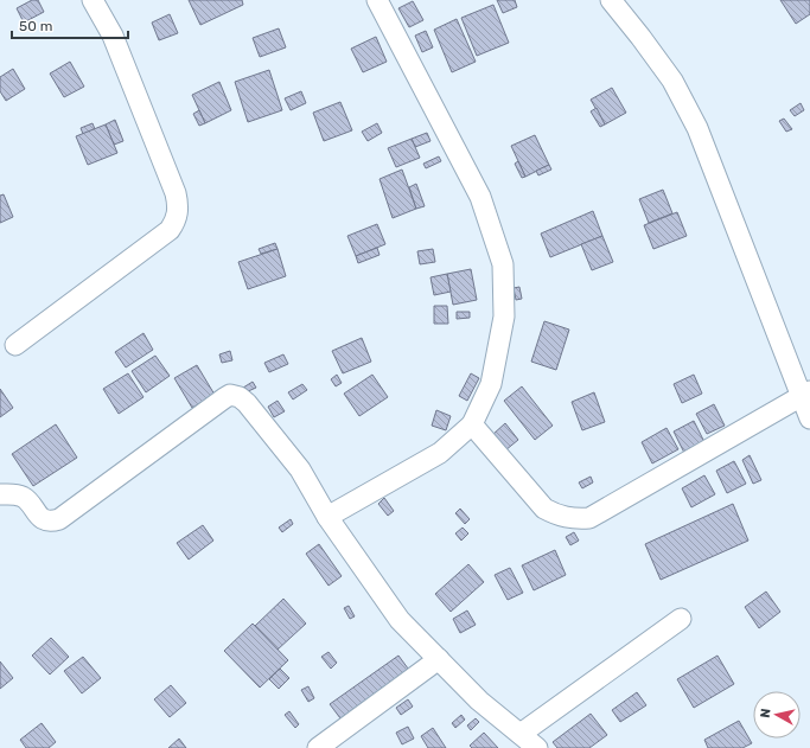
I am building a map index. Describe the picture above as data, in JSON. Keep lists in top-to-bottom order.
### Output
{
  "scale_bar": "50 m",
  "north": "left"
}
